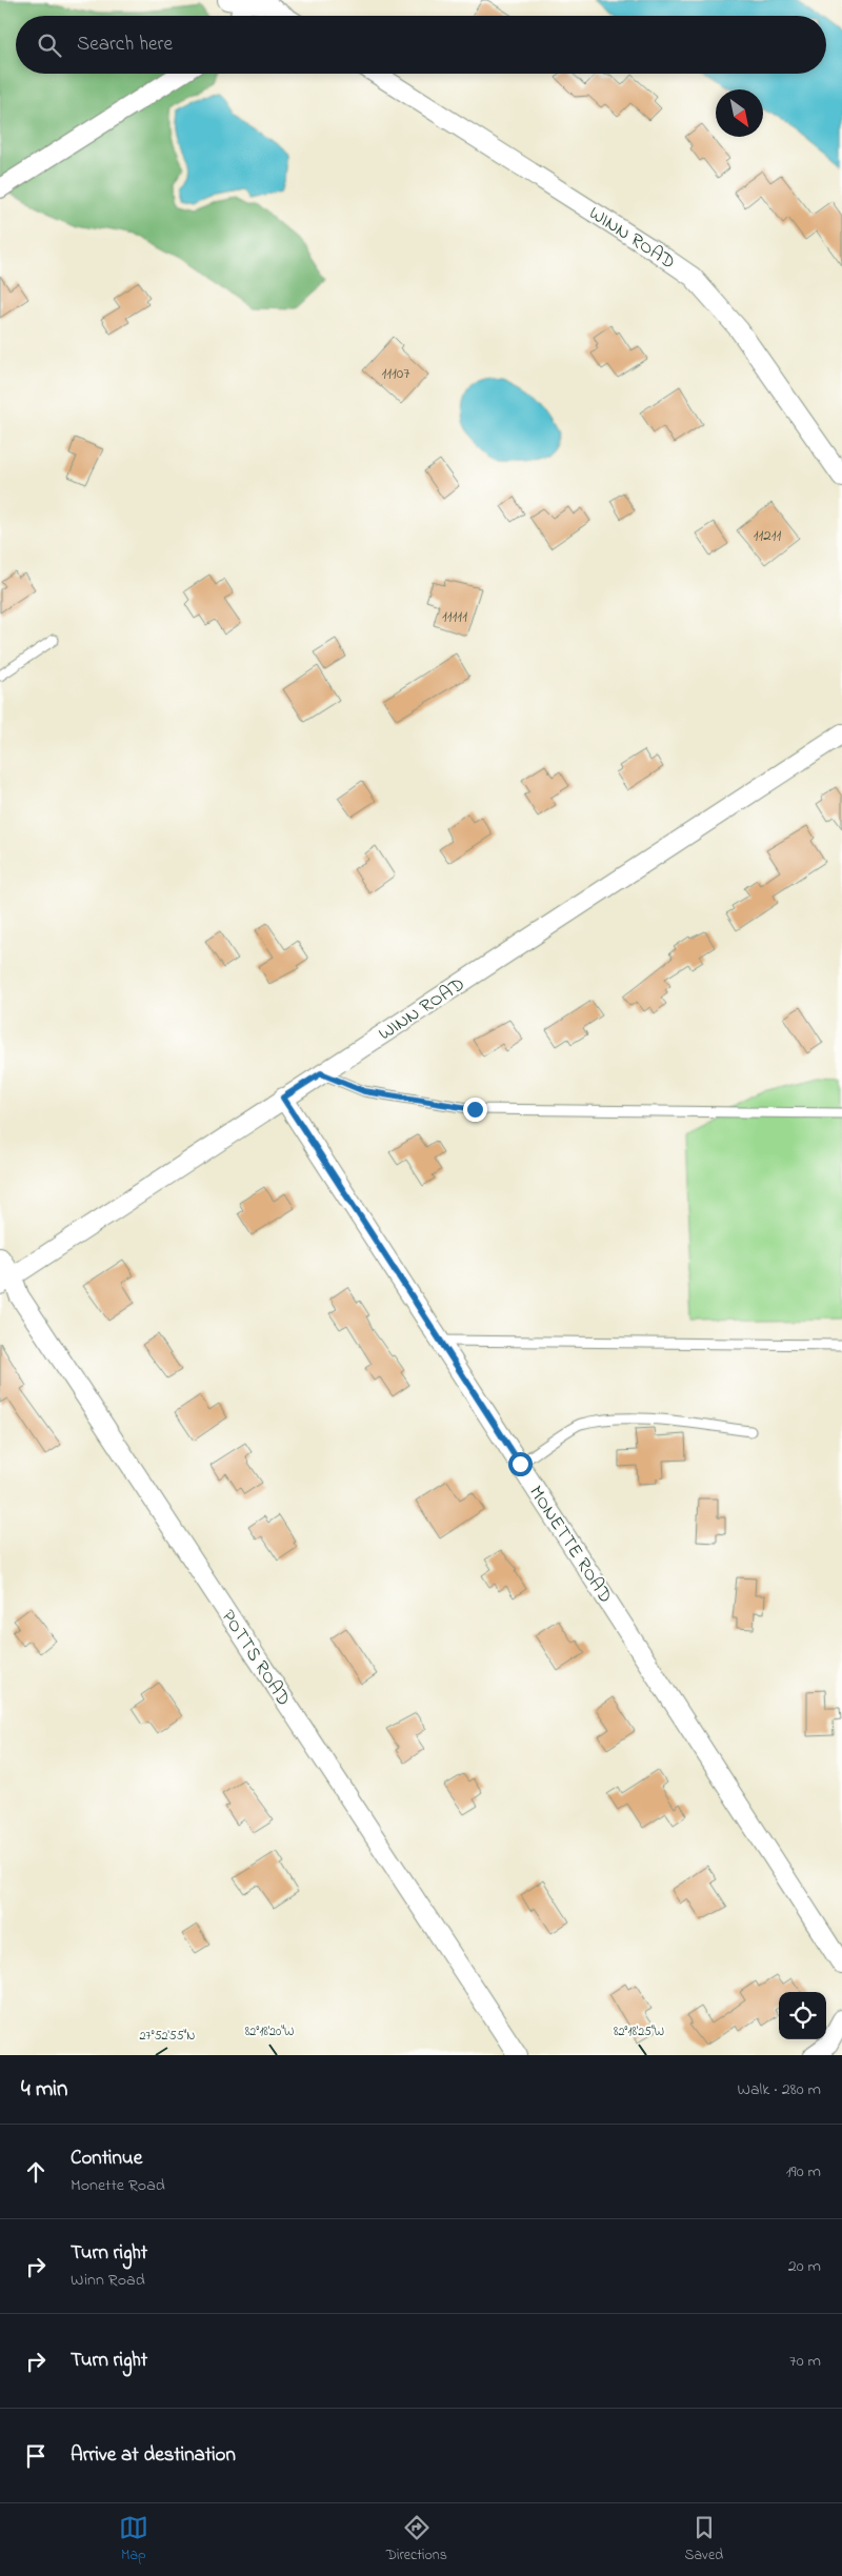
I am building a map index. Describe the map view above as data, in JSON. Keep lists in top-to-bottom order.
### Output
{
  "streets": {
    "street": ["WINN ROAD", "MONETTE ROAD", "POTTS ROAD"]
  },
  "crossings": [
    ["WINN ROAD", "MONETTE ROAD"],
    ["WINN ROAD", "POTTS ROAD"]
  ],
  "house_numbers": ["11107", "11211", "11111"],
  "north": "bottom right",
  "page": {
    "search": "Search here",
    "heading": ["4 min", "Walk · 280 m"],
    "list": [
      ["Continue", "Monette Road", "190 m"],
      ["Turn right", "Winn Road", "20 m"],
      ["Turn right", "70 m"],
      "Arrive at destination"
    ],
    "nav": ["Map", "Directions", "Saved"]
  },
  "coordinates": ["82°18'20\"W", "82°18'25\"W", "27°52'55\"N"]
}
